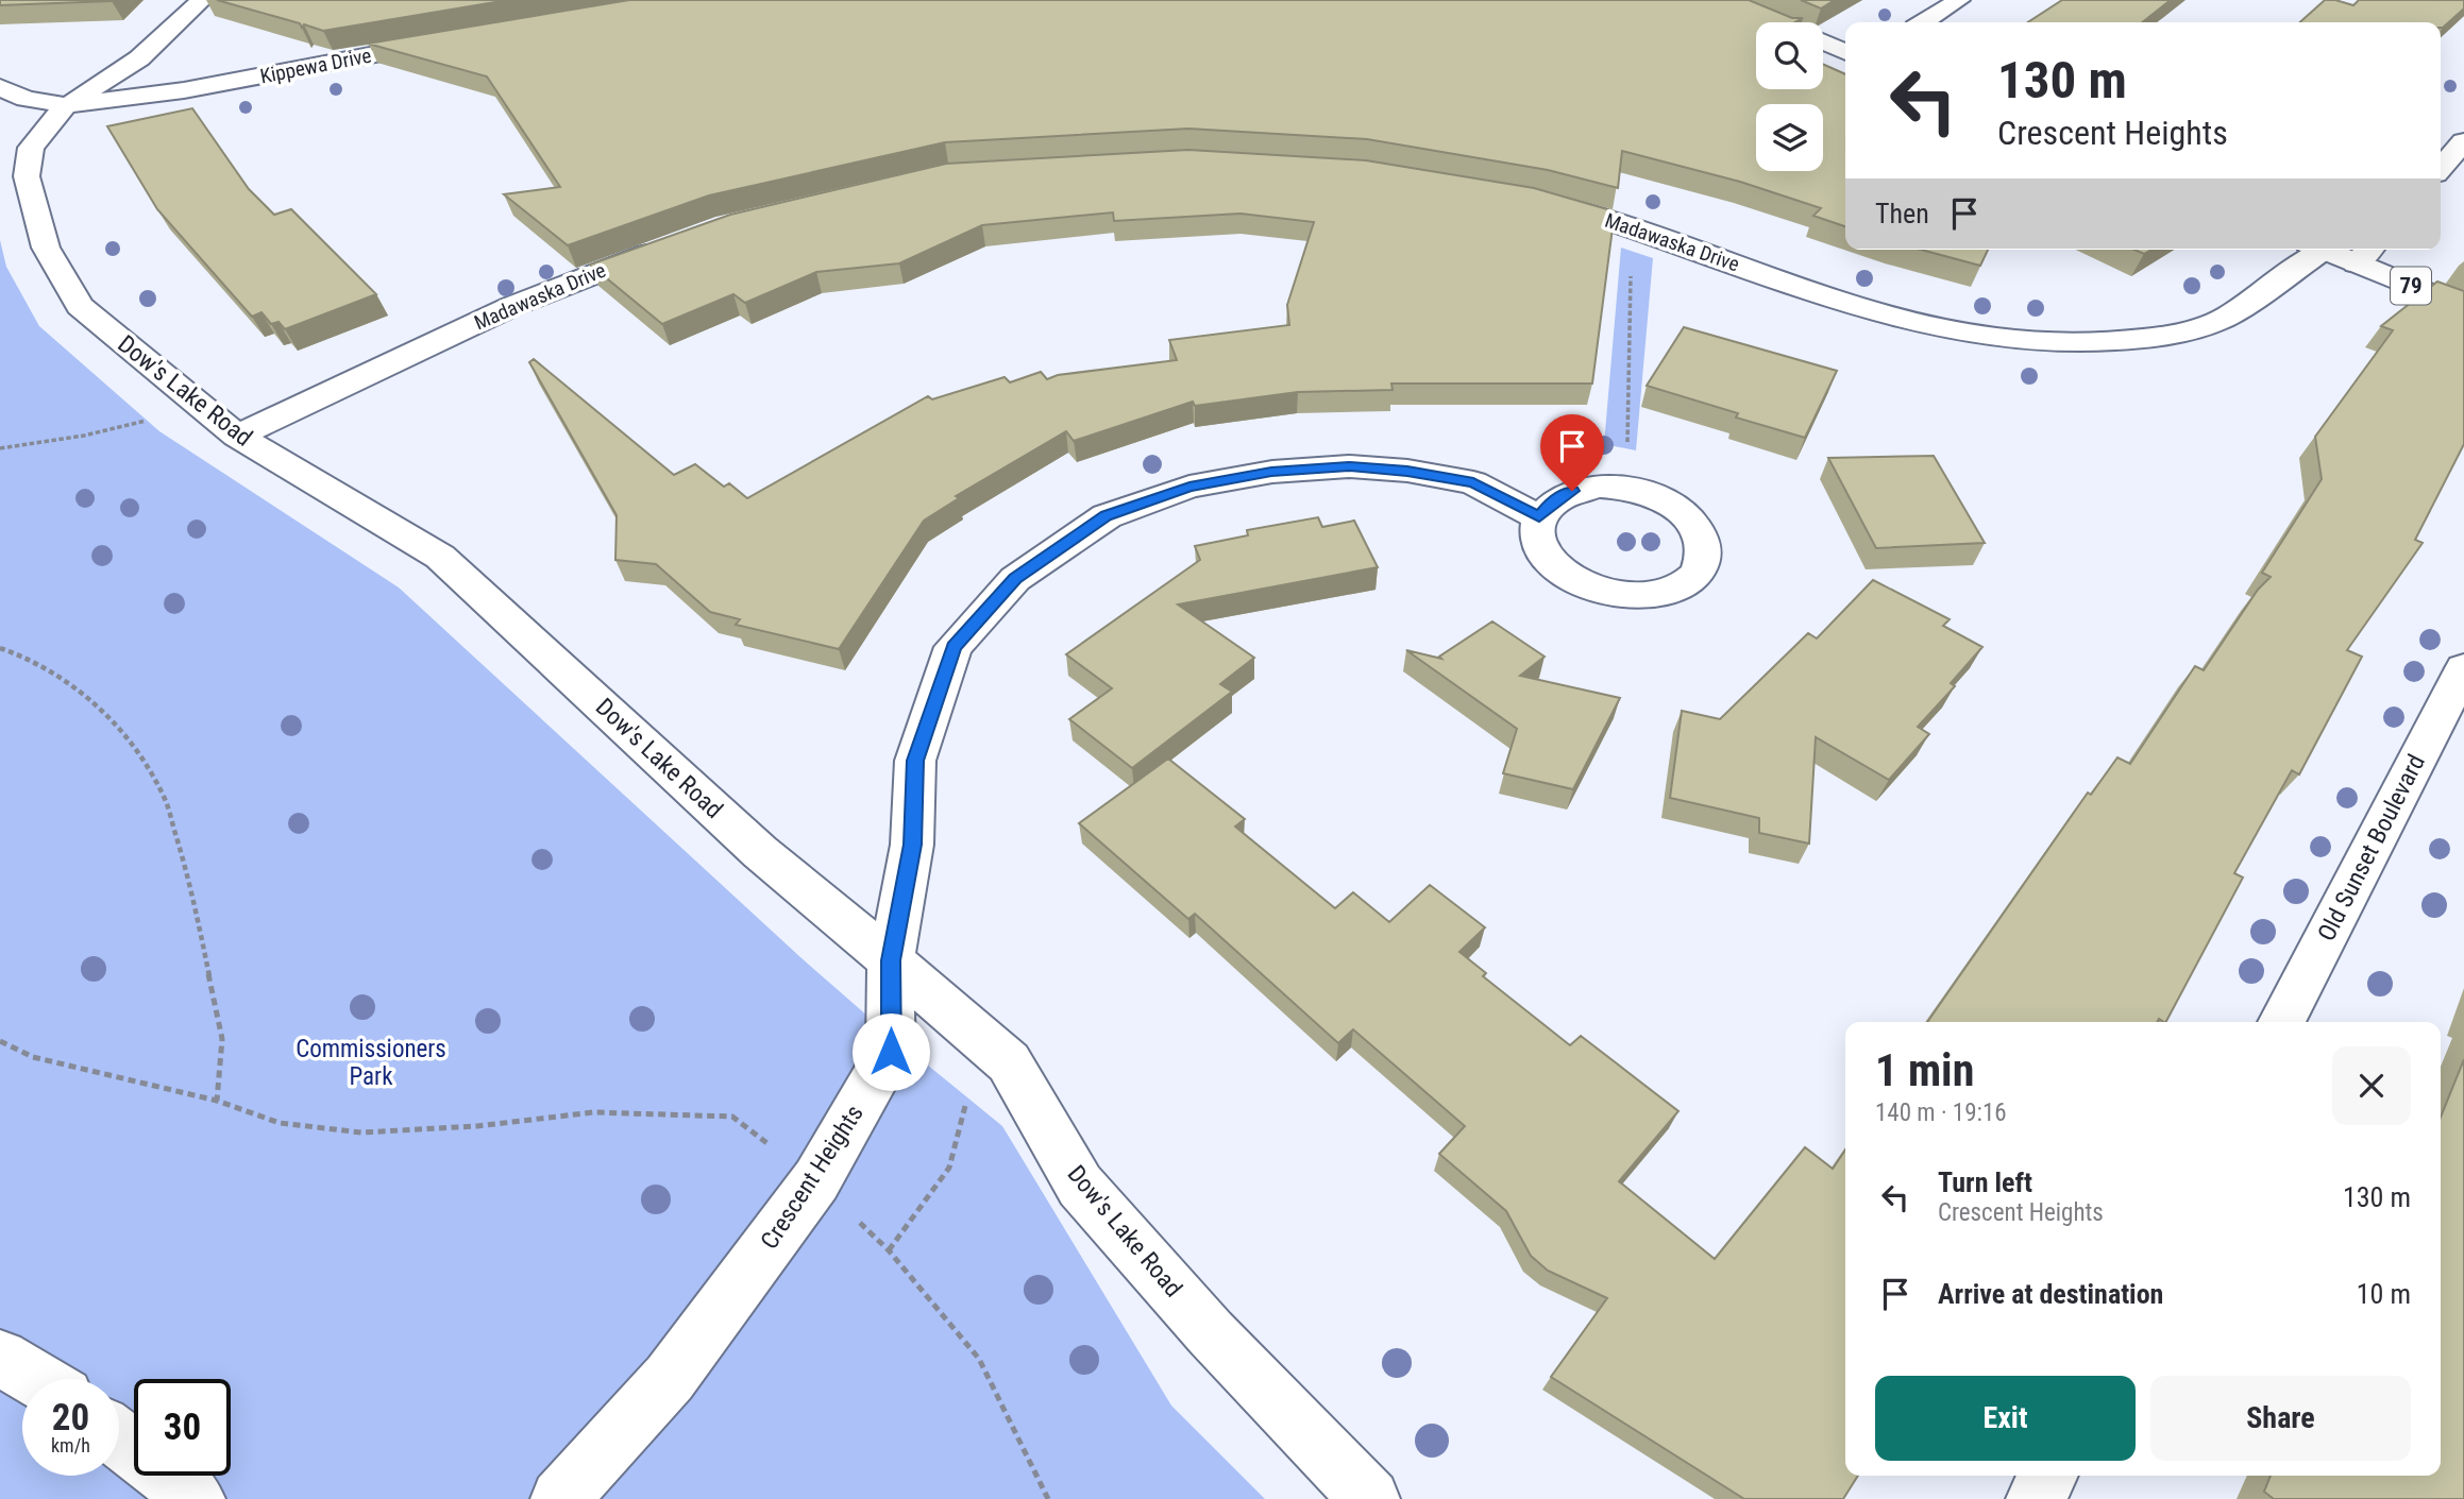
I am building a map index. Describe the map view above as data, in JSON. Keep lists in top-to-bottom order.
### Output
{
  "streets": {
    "street": [
      "Kippewa Drive",
      "Madawaska Drive",
      "79",
      "Dow's Lake Road",
      "Old Sunset Boulevard",
      "Crescent Heights"
    ]
  },
  "crossings": [
    ["Kippewa Drive", "Dow's Lake Road"],
    ["Madawaska Drive", "Dow's Lake Road"],
    ["Dow's Lake Road", "Crescent Heights"]
  ],
  "parks": ["Commissioners Park"],
  "page": {
    "turn": ["130 m", "Crescent Heights"],
    "then": "Then",
    "heading": ["1 min", "140 m · 19:16"],
    "list": [
      {
        "name": "Turn left",
        "note": "Crescent Heights",
        "value": "130 m"
      },
      {
        "name": "Arrive at destination",
        "value": "10 m"
      }
    ],
    "buttons": ["Exit", "Share"],
    "speed": "20 km/h",
    "limit": "30"
  }
}
